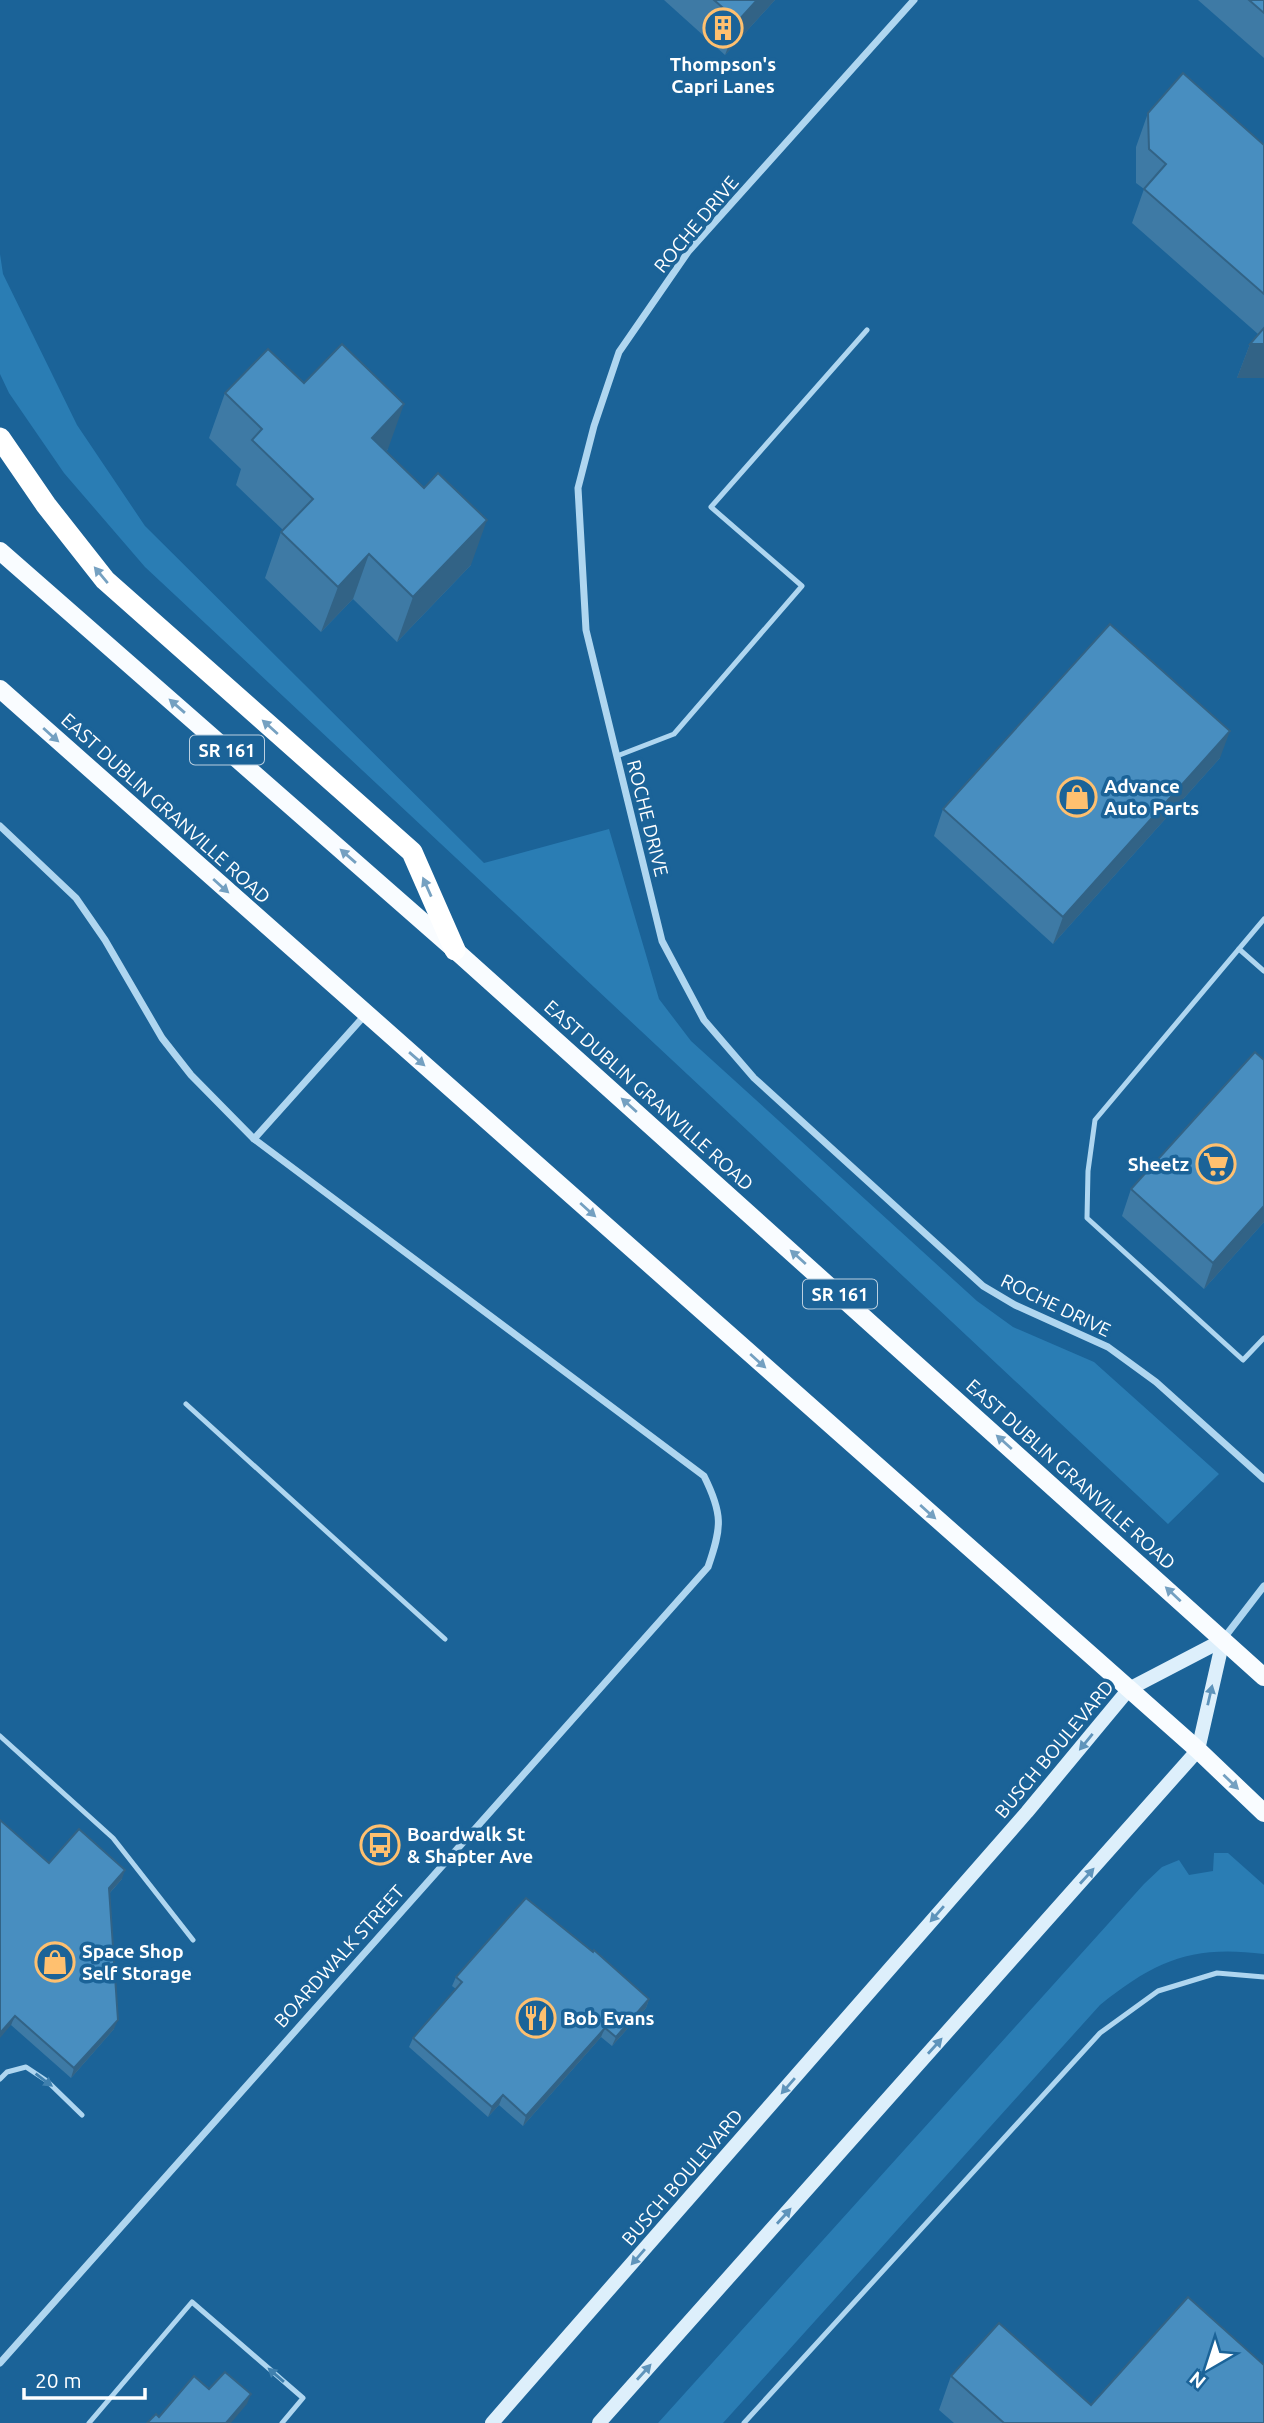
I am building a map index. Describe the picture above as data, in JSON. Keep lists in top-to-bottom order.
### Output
{
  "streets": {
    "main road": ["SR 161", "EAST DUBLIN GRANVILLE ROAD", "BUSCH BOULEVARD"],
    "street": ["ROCHE DRIVE", "BOARDWALK STREET"]
  },
  "crossings": [
    ["EAST DUBLIN GRANVILLE ROAD", "BUSCH BOULEVARD"]
  ],
  "places": {
    "building": ["Thompson's Capri Lanes"],
    "shop": ["Advance Auto Parts", "Space Shop Self Storage"],
    "supermarket": ["Sheetz"],
    "bus stop": ["Boardwalk St & Shapter Ave"],
    "restaurant": ["Bob Evans"]
  },
  "scale_bar": "20 m",
  "north": "bottom left"
}
